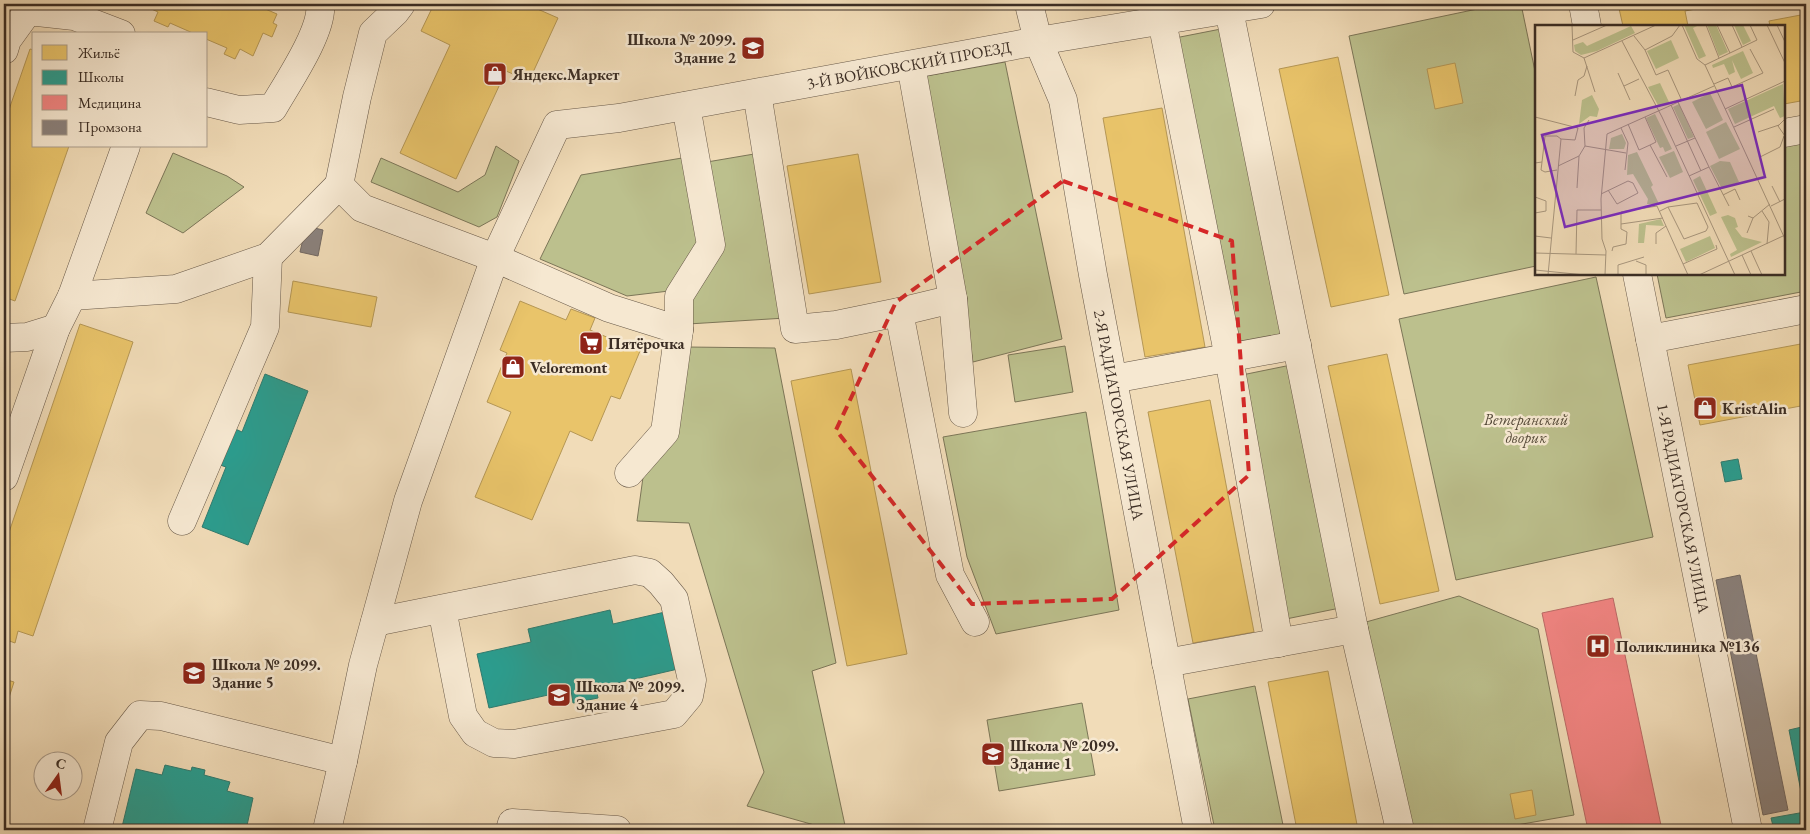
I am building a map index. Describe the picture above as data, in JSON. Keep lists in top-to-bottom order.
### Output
{
  "streets": {
    "street": ["3-Й ВОЙКОВСКИЙ ПРОЕЗД", "2-Я РАДИАТОРСКАЯ УЛИЦА", "1-Я РАДИАТОРСКАЯ УЛИЦА"]
  },
  "crossings": [
    ["3-Й ВОЙКОВСКИЙ ПРОЕЗД", "2-Я РАДИАТОРСКАЯ УЛИЦА"]
  ],
  "parks": ["Ветеранский дворик"],
  "places": {
    "school or university": [
      "Школа № 2099. Здание 2",
      "Школа № 2099. Здание 5",
      "Школа № 2099. Здание 4",
      "Школа № 2099. Здание 1"
    ],
    "shop": ["Яндекс.Маркет", "Veloremont", "KristAlin"],
    "supermarket": ["Пятёрочка"],
    "hospital": ["Поликлиника №136"]
  },
  "legend": [
    "Жильё",
    "Школы",
    "Медицина",
    "Промзона"
  ],
  "north": "top"
}
